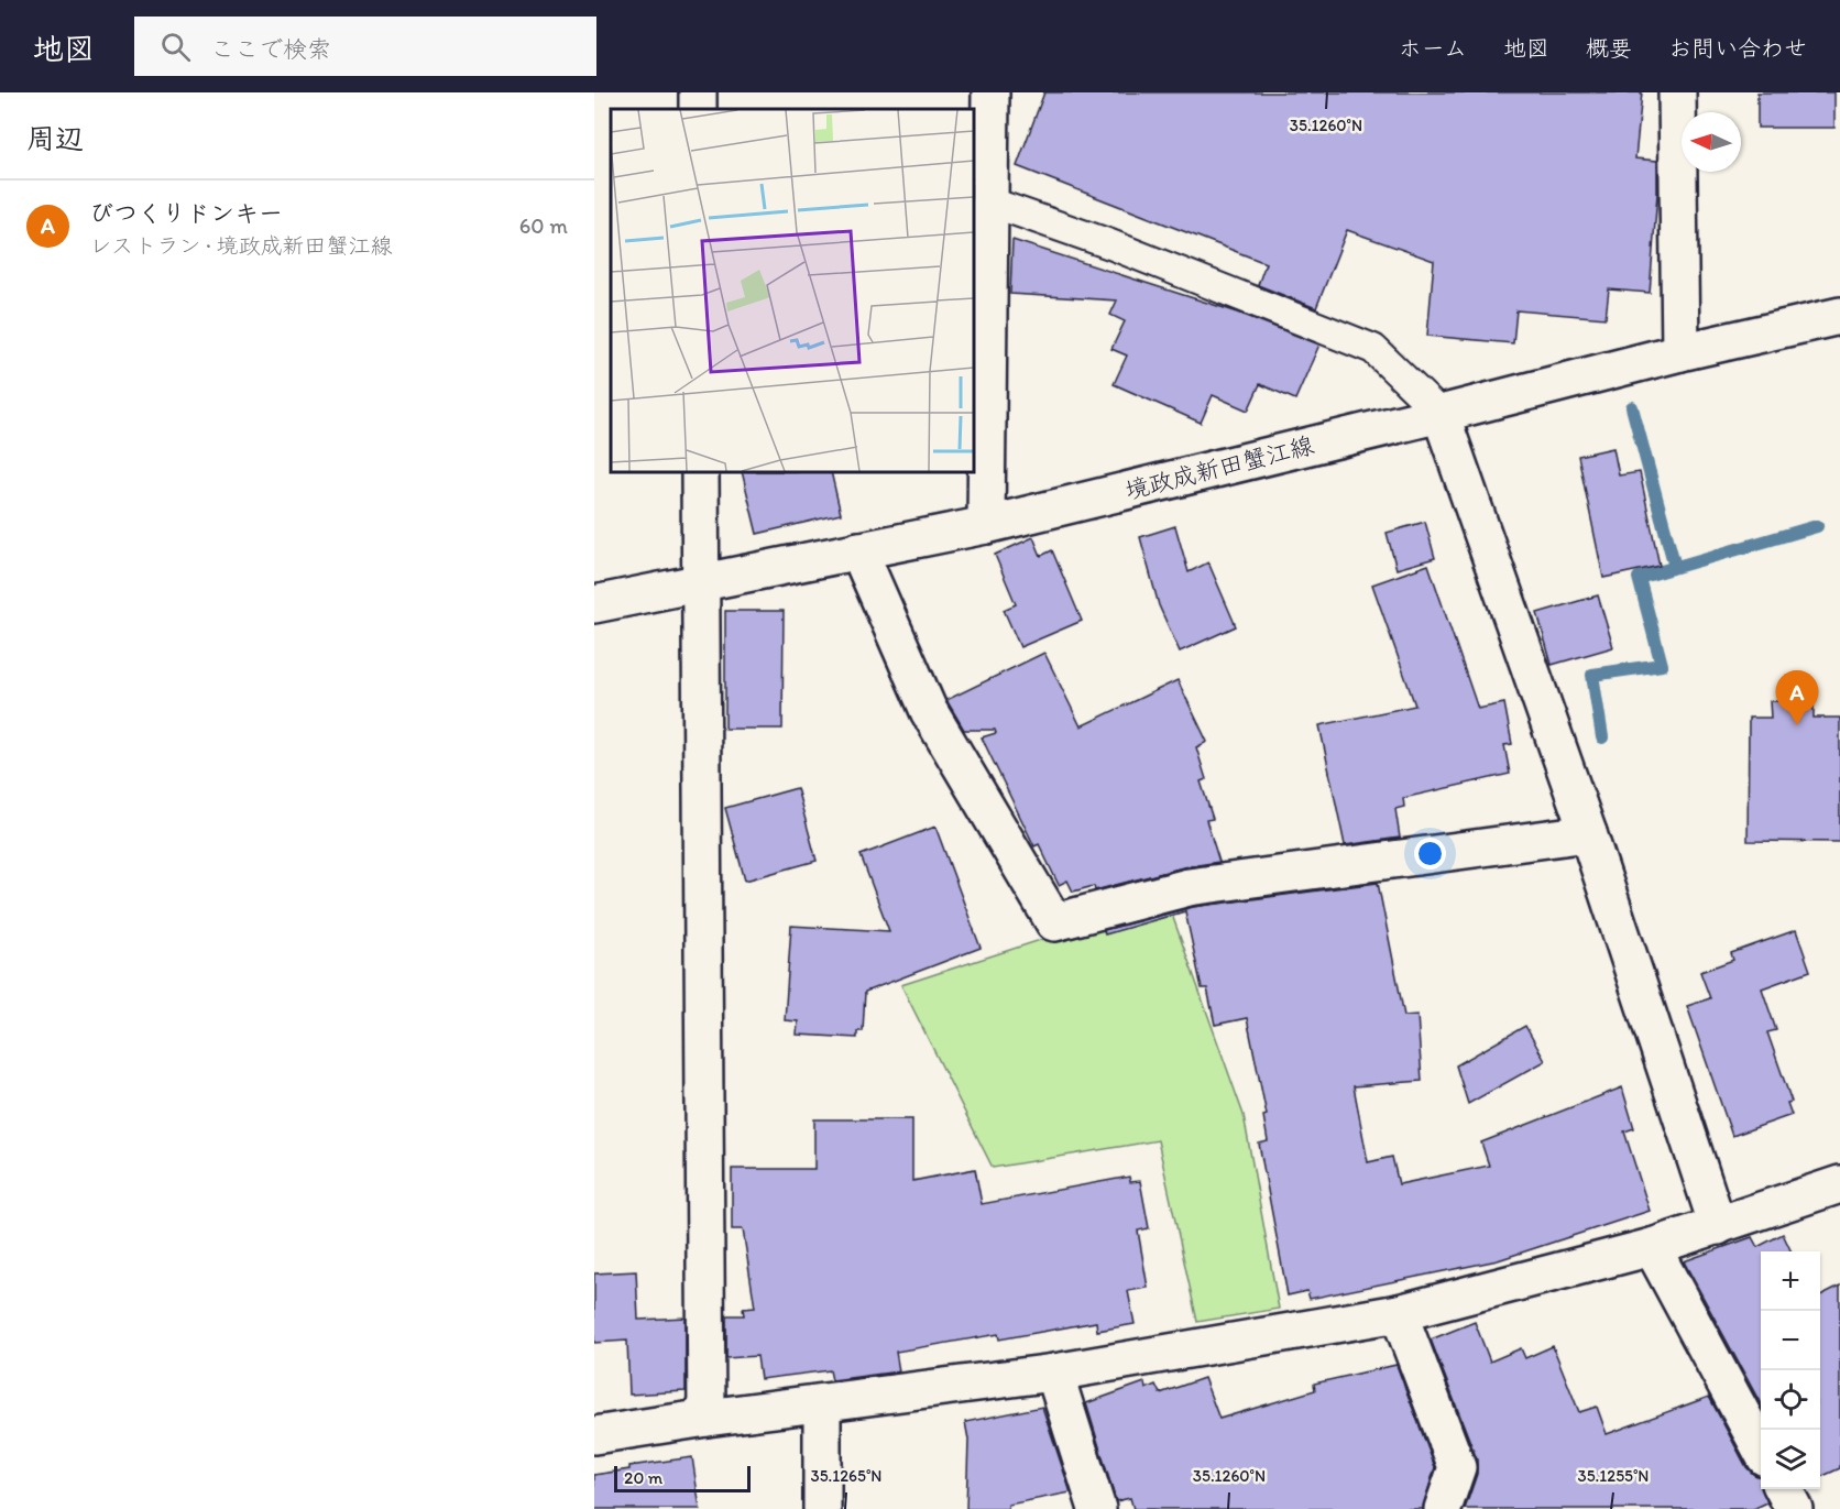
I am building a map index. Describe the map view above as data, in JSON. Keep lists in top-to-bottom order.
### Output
{
  "streets": {
    "street": ["境政成新田蟹江線"]
  },
  "scale_bar": "20 m",
  "north": "left",
  "page": {
    "header": "地図",
    "search": "ここで検索",
    "nav": [
      "ホーム",
      "地図",
      "概要",
      "お問い合わせ"
    ],
    "heading": "周辺",
    "list": [
      {
        "mark": "A",
        "name": "びつくりドンキー",
        "note": "レストラン · 境政成新田蟹江線",
        "value": "60 m"
      }
    ],
    "pins": "A",
    "map_buttons": ["+", "−"],
    "scale": "20 m"
  },
  "coordinates": ["35.1260°N", "35.1265°N", "35.1255°N"]
}
